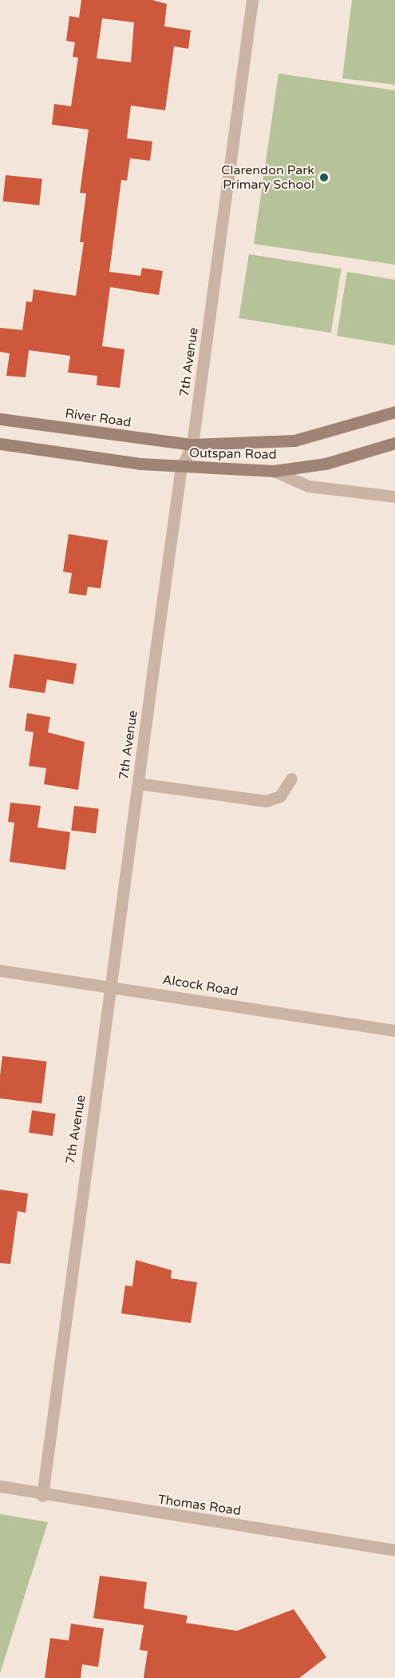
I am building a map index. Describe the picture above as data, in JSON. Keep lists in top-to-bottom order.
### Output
{
  "streets": {
    "main road": ["River Road", "Outspan Road"],
    "street": ["7th Avenue", "Alcock Road", "Thomas Road"]
  },
  "crossings": [
    ["7th Avenue", "River Road"],
    ["7th Avenue", "Outspan Road"],
    ["7th Avenue", "Alcock Road"],
    ["7th Avenue", "Thomas Road"],
    ["River Road", "Outspan Road"]
  ],
  "places": ["Clarendon Park Primary School"]
}
